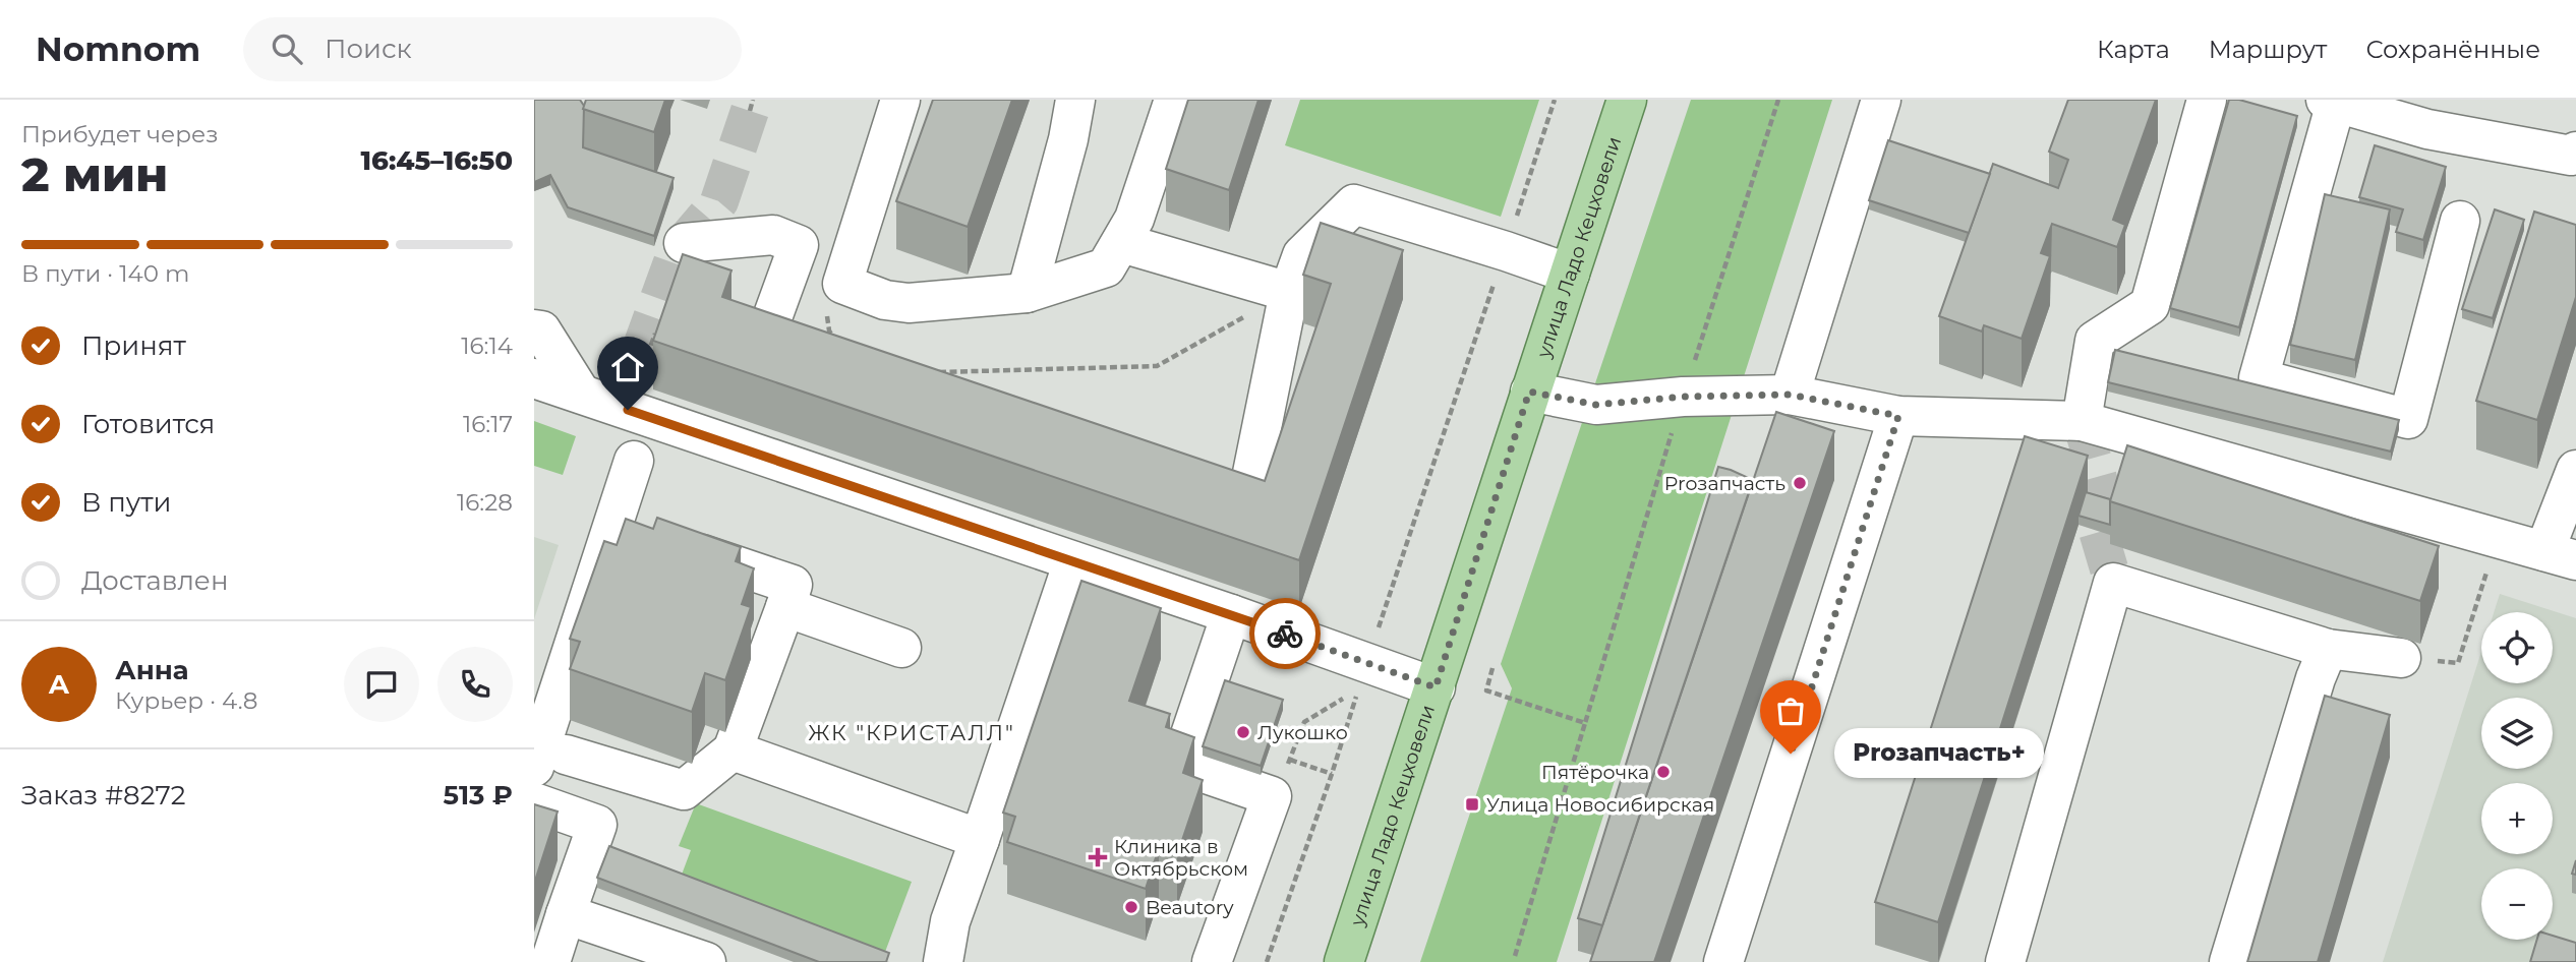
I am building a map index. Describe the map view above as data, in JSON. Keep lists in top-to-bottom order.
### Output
{
  "streets": {
    "main road": ["улица Ладо Кецховели"]
  },
  "districts": ["ЖК \"КРИСТАЛЛ\""],
  "places": {
    "other": [
      "Proзапчасть",
      "Лукошко",
      "Proзапчасть+",
      "Пятёрочка",
      "Beautory"
    ],
    "transit": ["Улица Новосибирская"],
    "health": ["Клиника в Октябрьском"]
  },
  "page": {
    "header": "Nomnom",
    "search": "Поиск",
    "nav": ["Карта", "Маршрут", "Сохранённые"],
    "heading": ["2 мин", "Прибудет через", "16:45–16:50"],
    "panel": [
      "Анна",
      "Курьер · 4.8",
      "Заказ #8272",
      "513 ₽"
    ],
    "bar": "В пути · 140 m",
    "list": [
      ["Принят", "16:14"],
      ["Готовится", "16:17"],
      ["В пути", "16:28"],
      "Доставлен"
    ],
    "map_buttons": ["+", "−"],
    "round": "А",
    "bubble": "Proзапчасть+"
  }
}
